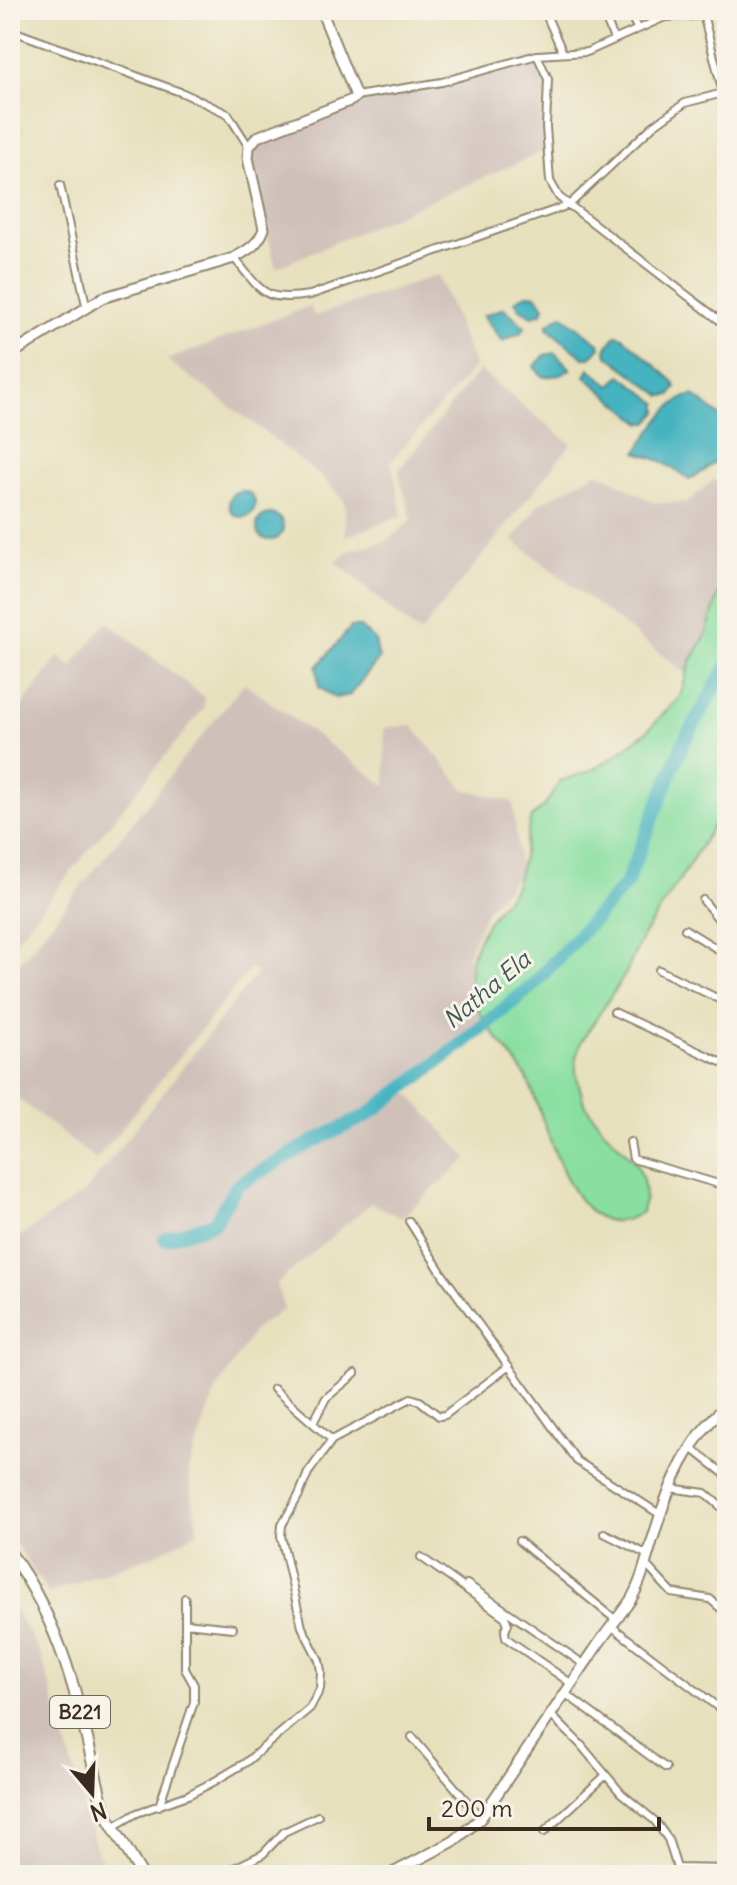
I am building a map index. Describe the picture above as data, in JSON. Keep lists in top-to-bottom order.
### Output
{
  "streets": {
    "main road": ["B221"]
  },
  "water": ["Natha Ela"],
  "scale_bar": "200 m",
  "north": "bottom"
}
